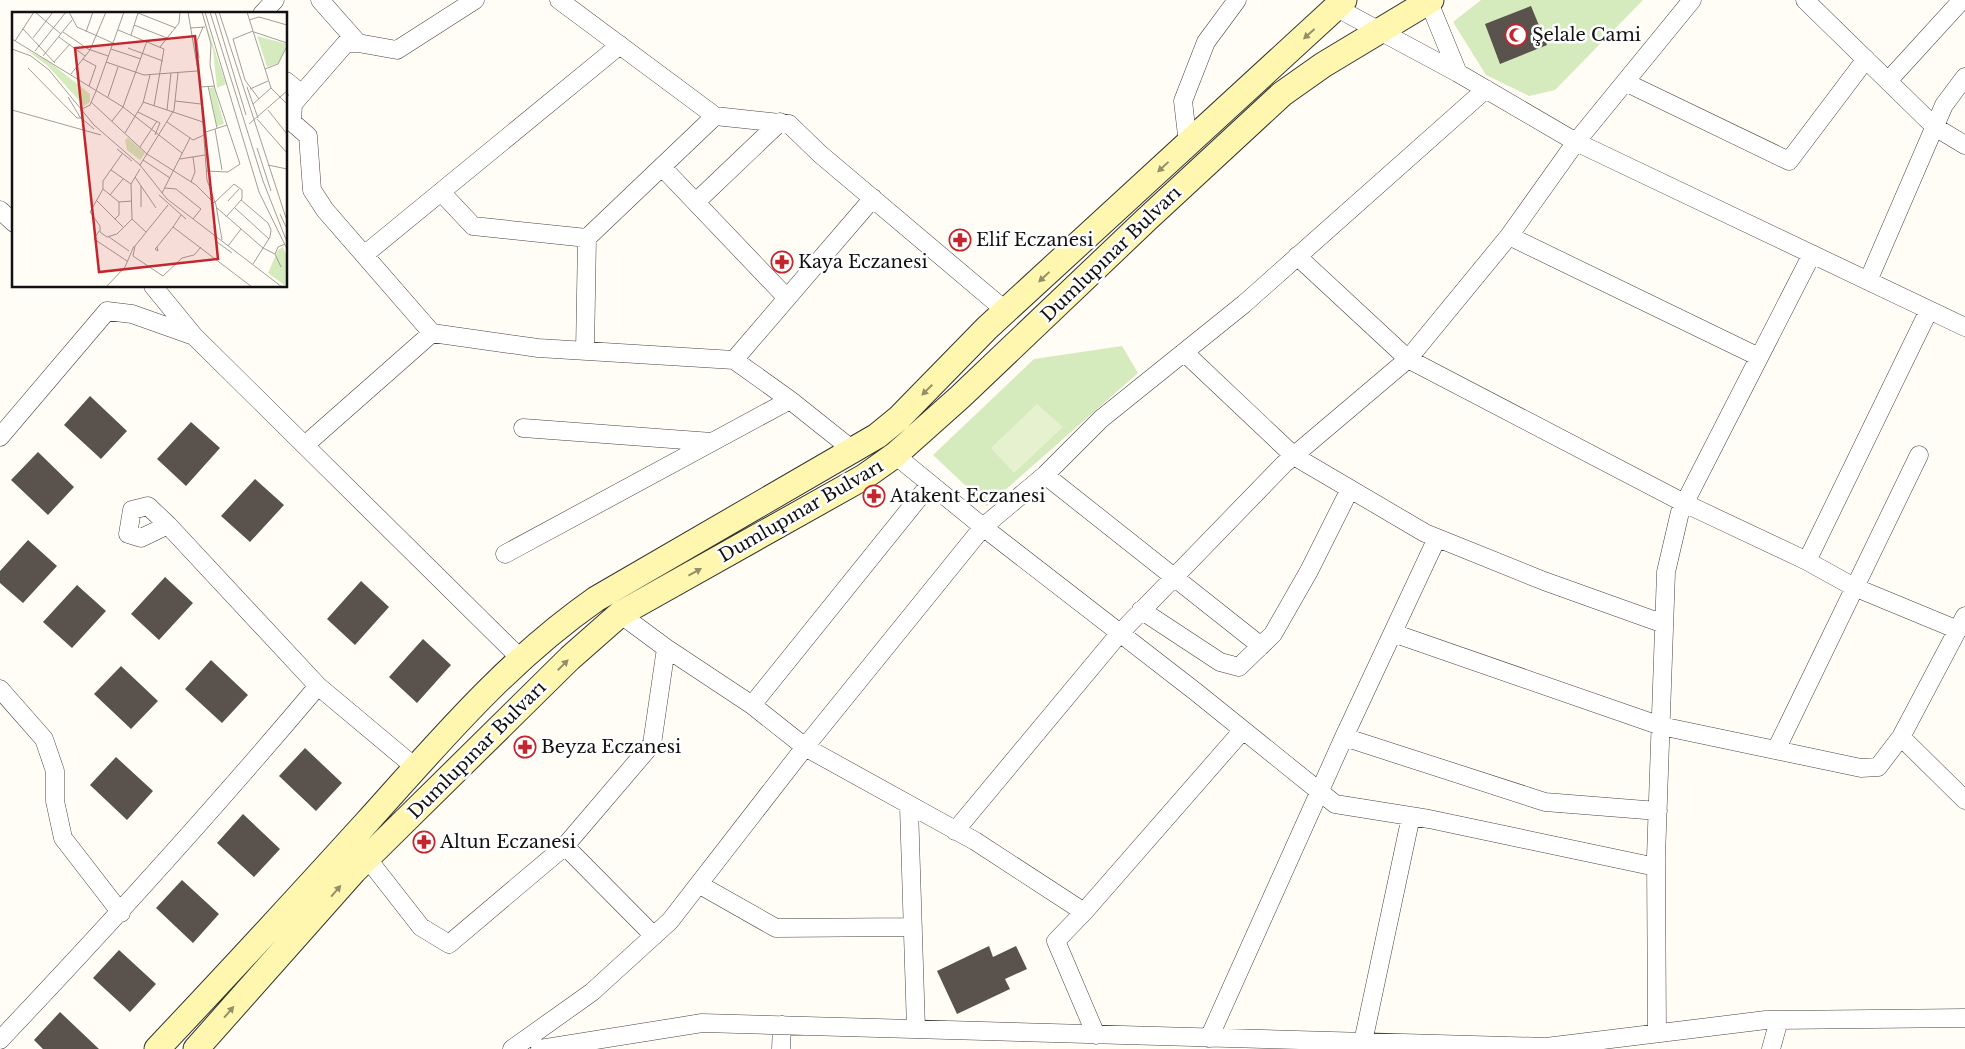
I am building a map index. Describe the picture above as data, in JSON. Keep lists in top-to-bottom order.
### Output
{
  "streets": {
    "main road": ["Dumlupınar Bulvarı"]
  },
  "places": {
    "mosque": ["Şelale Cami"],
    "pharmacy": [
      "Elif Eczanesi",
      "Kaya Eczanesi",
      "Atakent Eczanesi",
      "Beyza Eczanesi",
      "Altun Eczanesi"
    ]
  }
}
